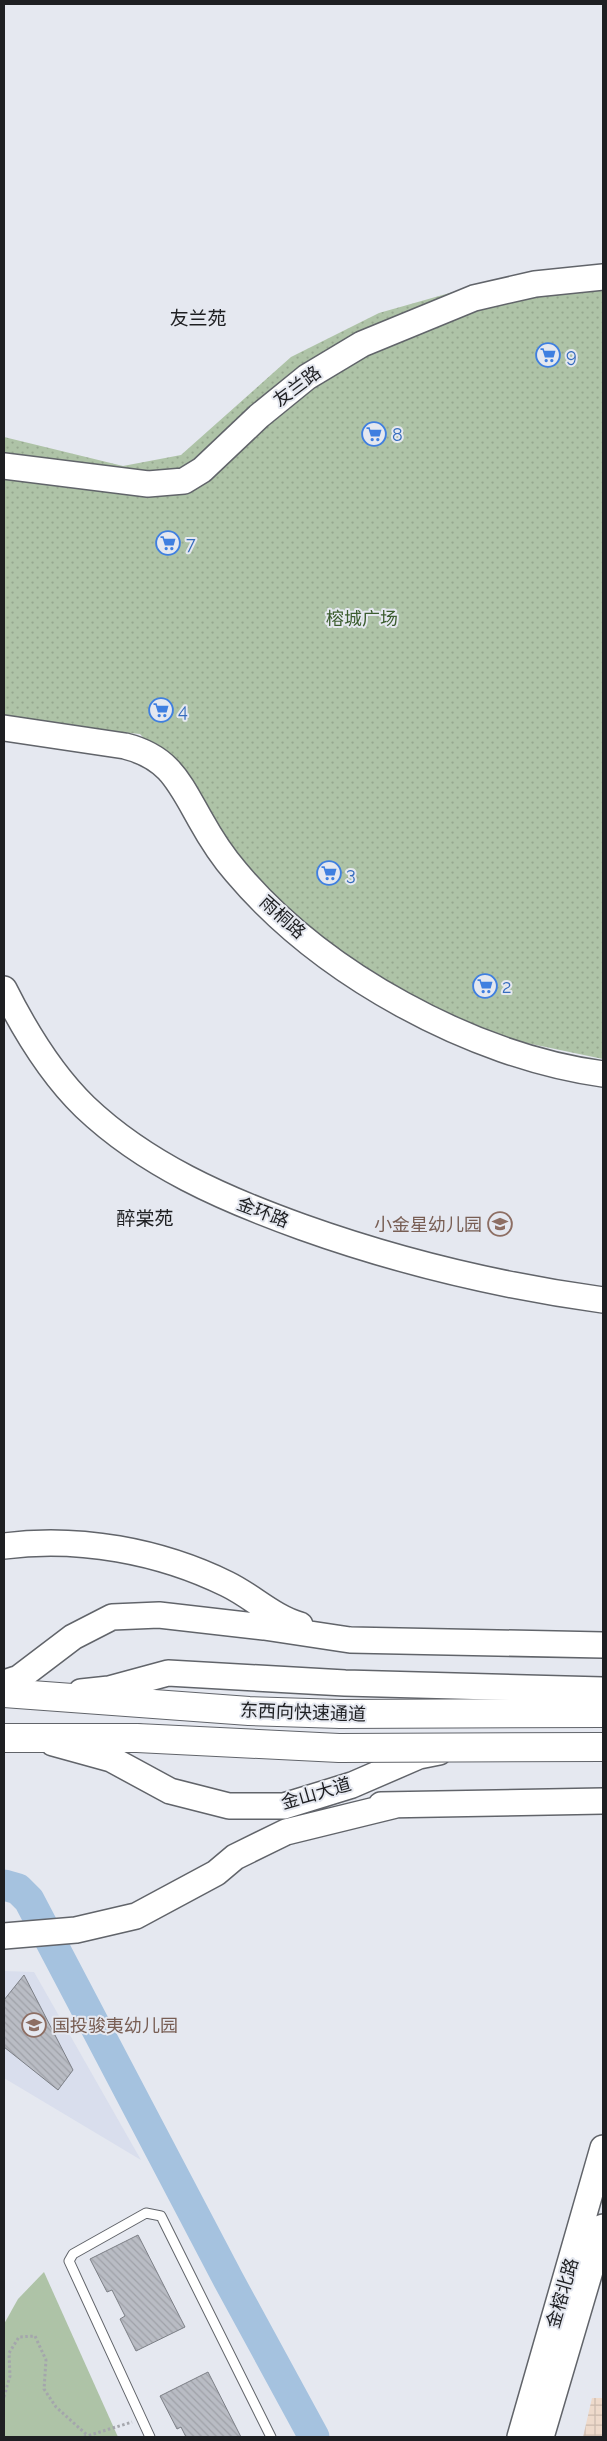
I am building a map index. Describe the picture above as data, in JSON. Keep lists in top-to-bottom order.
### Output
{
  "streets": {
    "highway": ["东西向快速通道"],
    "main road": [
      "友兰路",
      "雨桐路",
      "金环路",
      "金山大道",
      "金榕北路"
    ]
  },
  "crossings": [
    ["东西向快速通道", "金山大道"]
  ],
  "districts": ["友兰苑", "醉棠苑"],
  "parks": ["榕城广场"],
  "places": {
    "supermarket": [
      "9",
      "8",
      "7",
      "4",
      "3",
      "2"
    ],
    "school or university": ["小金星幼儿园", "国投骏夷幼儿园"]
  }
}
